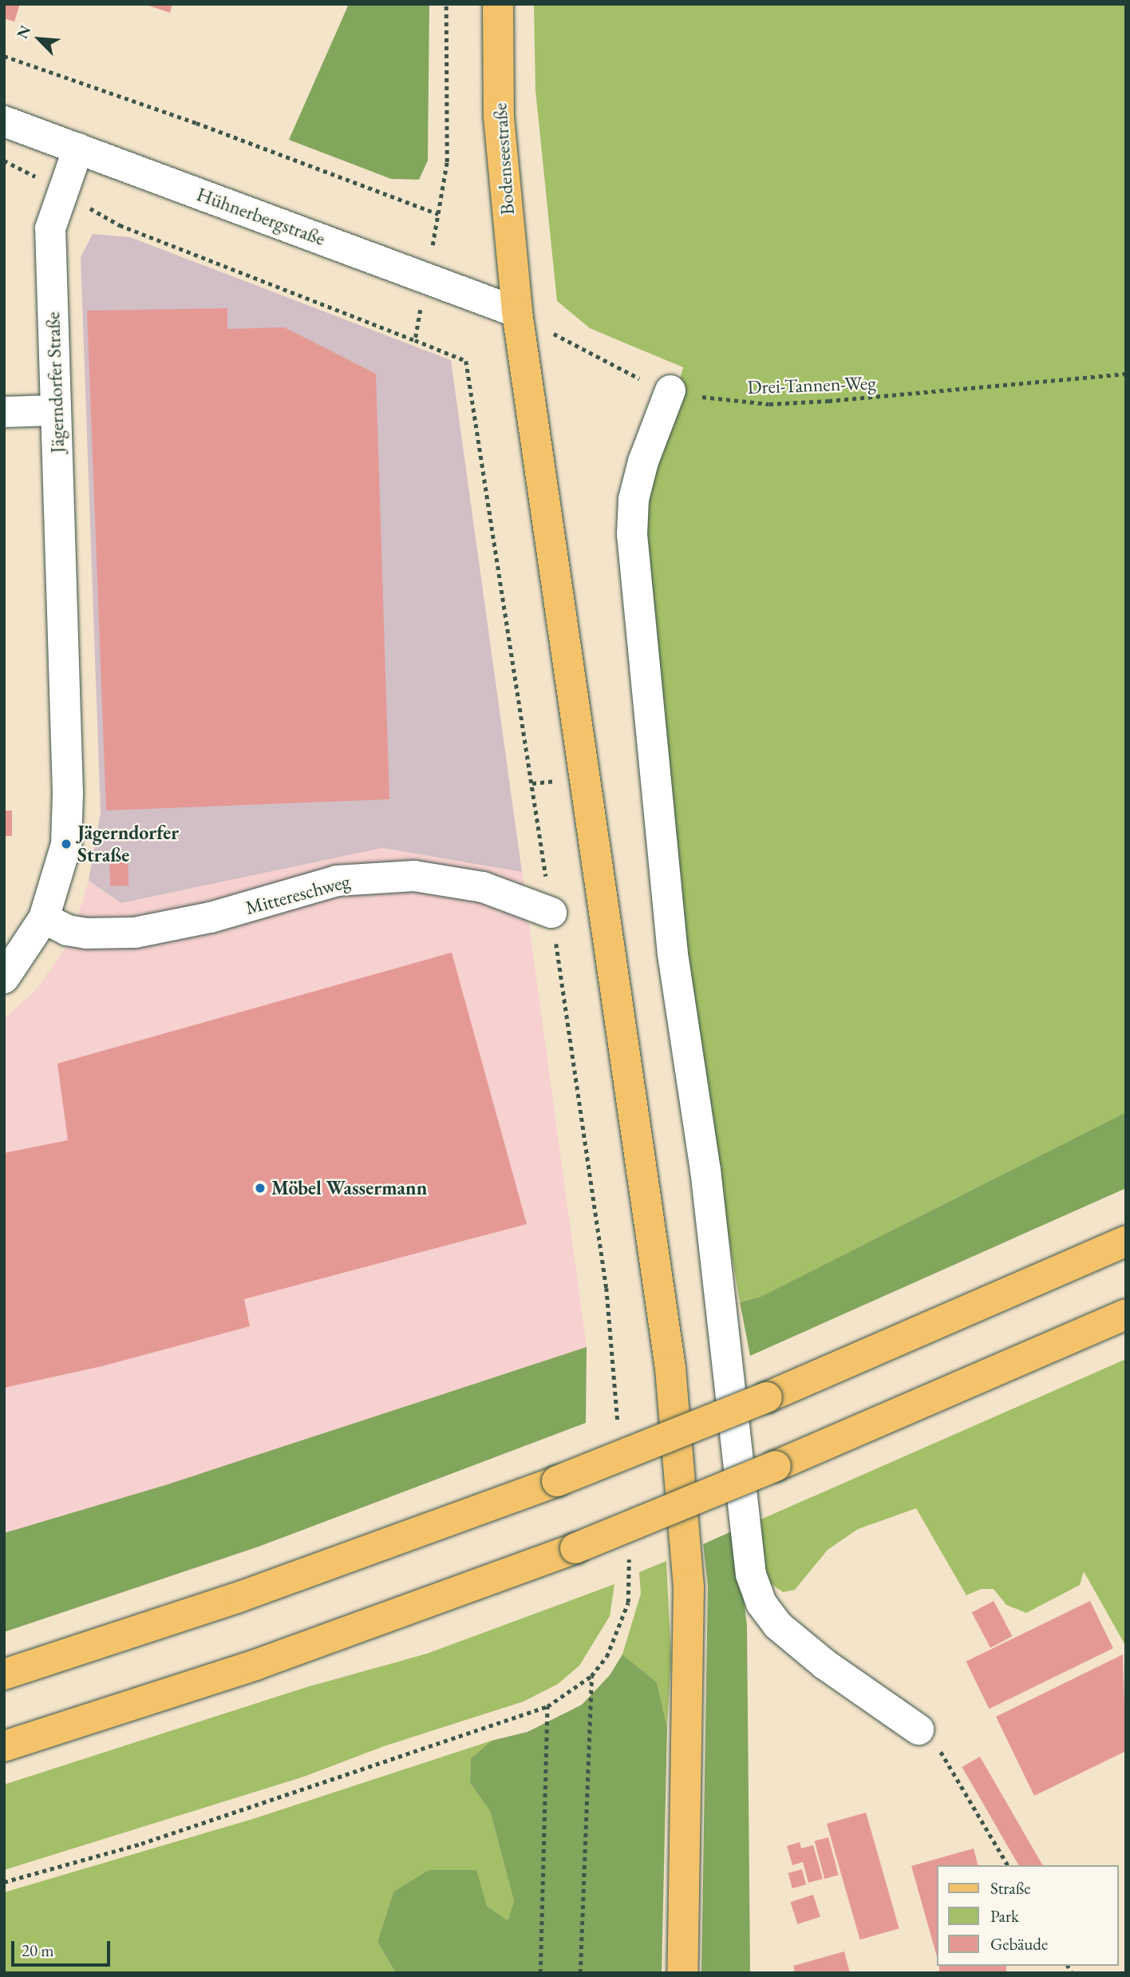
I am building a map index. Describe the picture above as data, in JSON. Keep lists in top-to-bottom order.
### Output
{
  "streets": {
    "main road": ["Bodenseestraße"],
    "street": ["Hühnerbergstraße", "Jägerndorfer Straße", "Mittereschweg"],
    "path": ["Drei-Tannen-Weg"]
  },
  "crossings": [
    ["Bodenseestraße", "Hühnerbergstraße"],
    ["Bodenseestraße", "Drei-Tannen-Weg"],
    ["Hühnerbergstraße", "Jägerndorfer Straße"],
    ["Hühnerbergstraße", "Drei-Tannen-Weg"],
    ["Jägerndorfer Straße", "Mittereschweg"]
  ],
  "places": ["Jägerndorfer Straße", "Möbel Wassermann"],
  "legend": ["Straße", "Park", "Gebäude"],
  "scale_bar": "20 m",
  "north": "top left"
}
